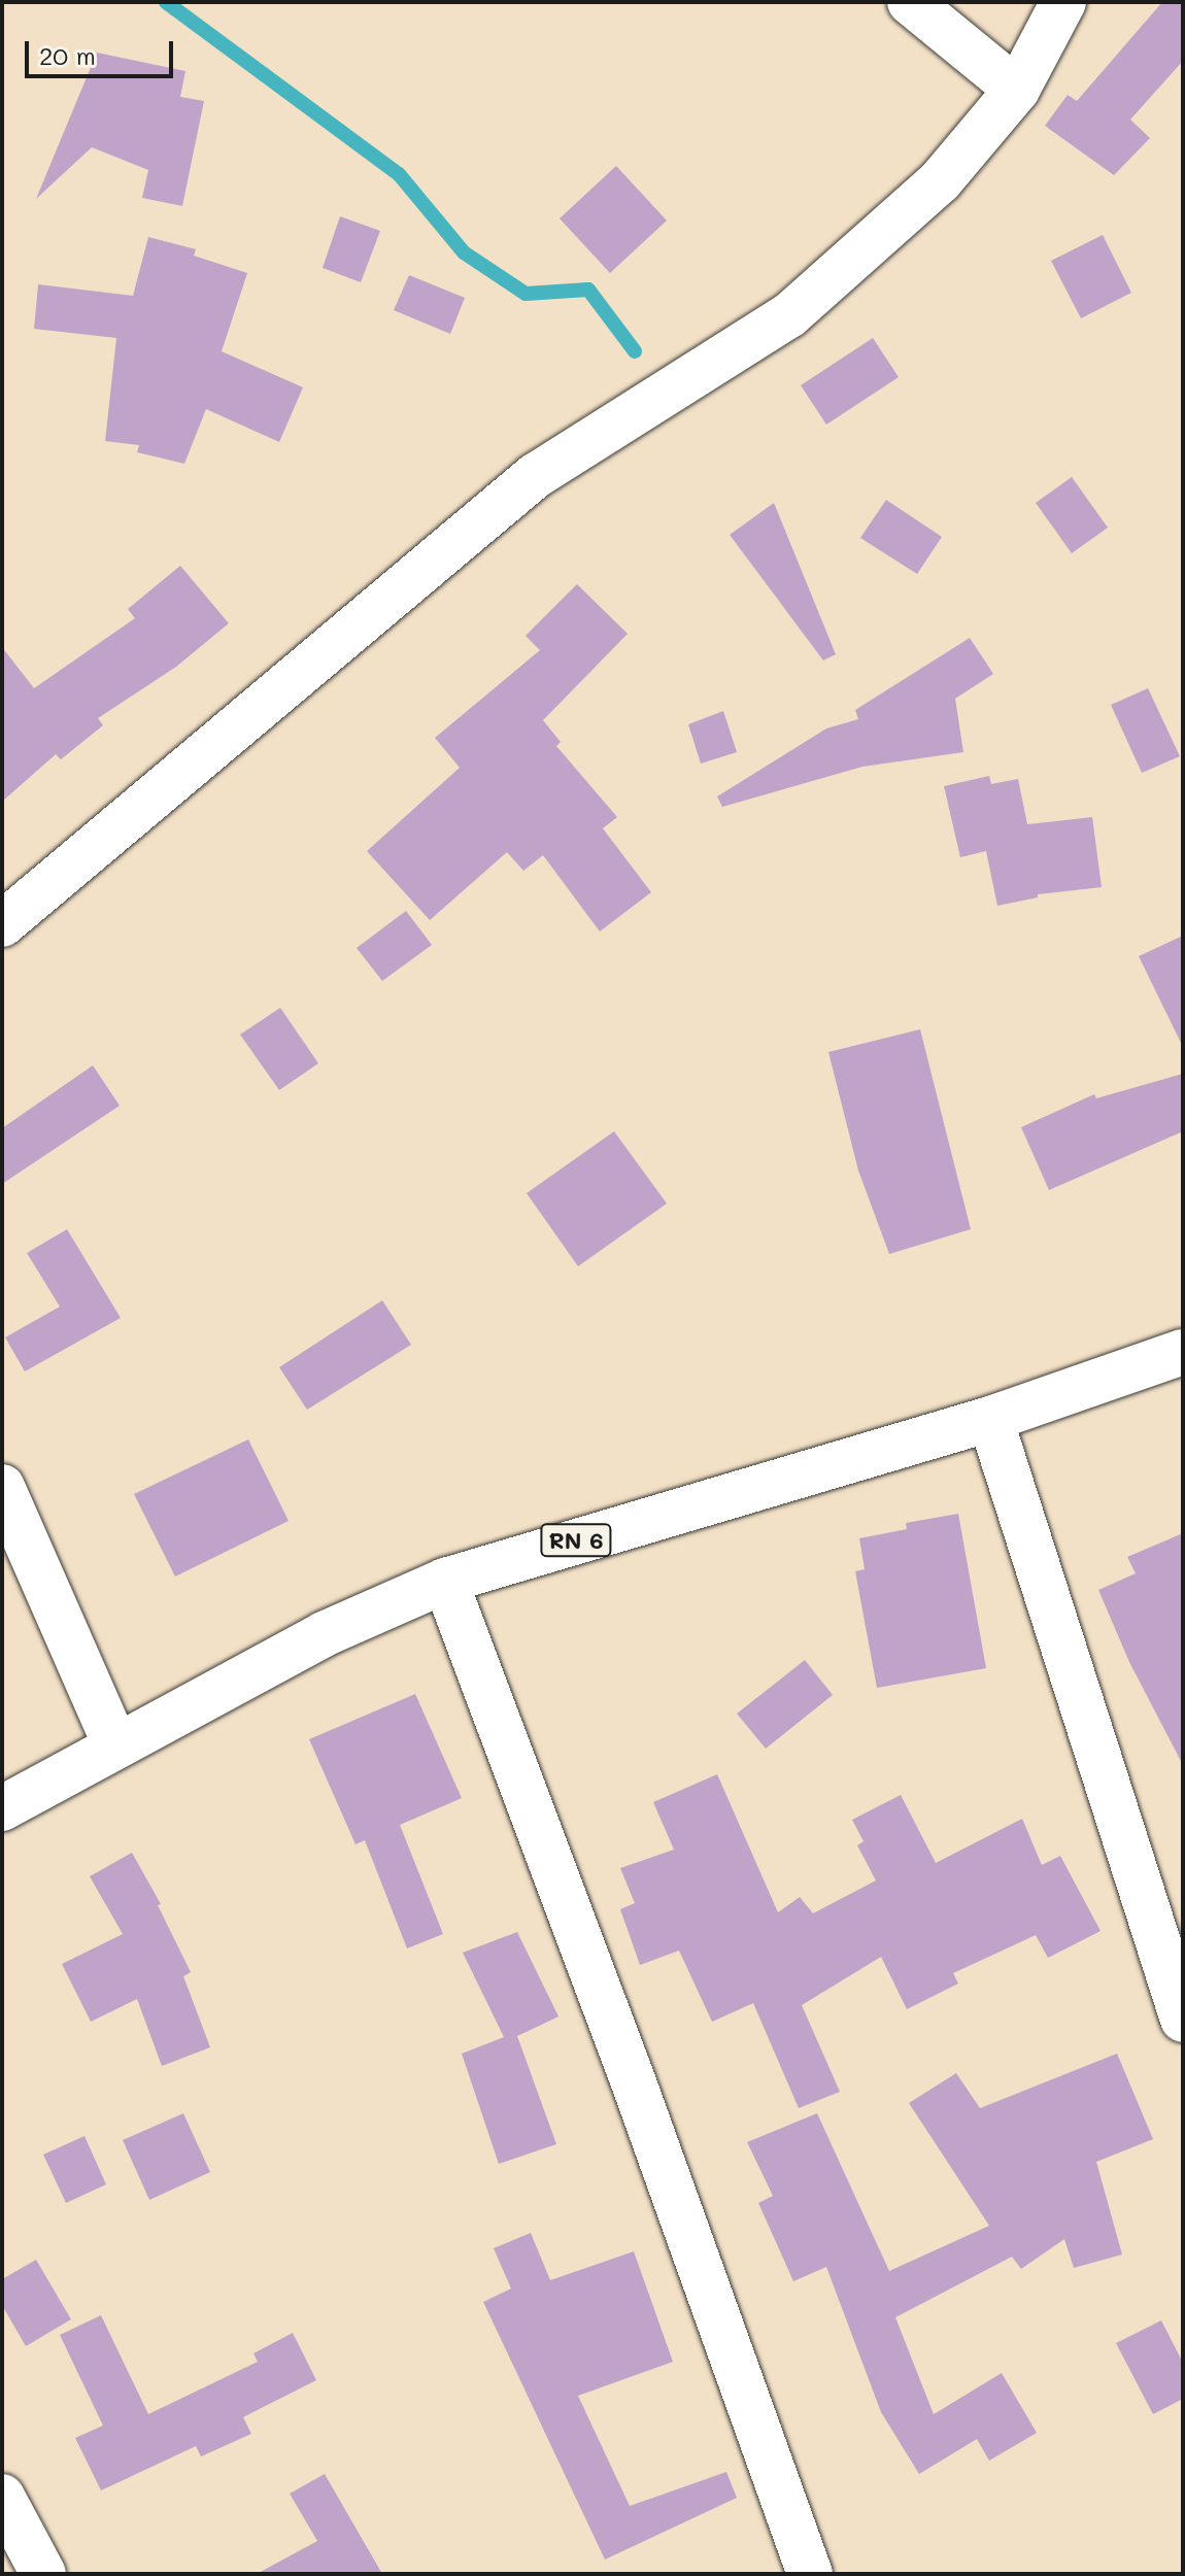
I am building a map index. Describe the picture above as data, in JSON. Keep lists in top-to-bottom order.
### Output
{
  "streets": {
    "street": ["RN 6"]
  },
  "scale_bar": "20 m"
}
